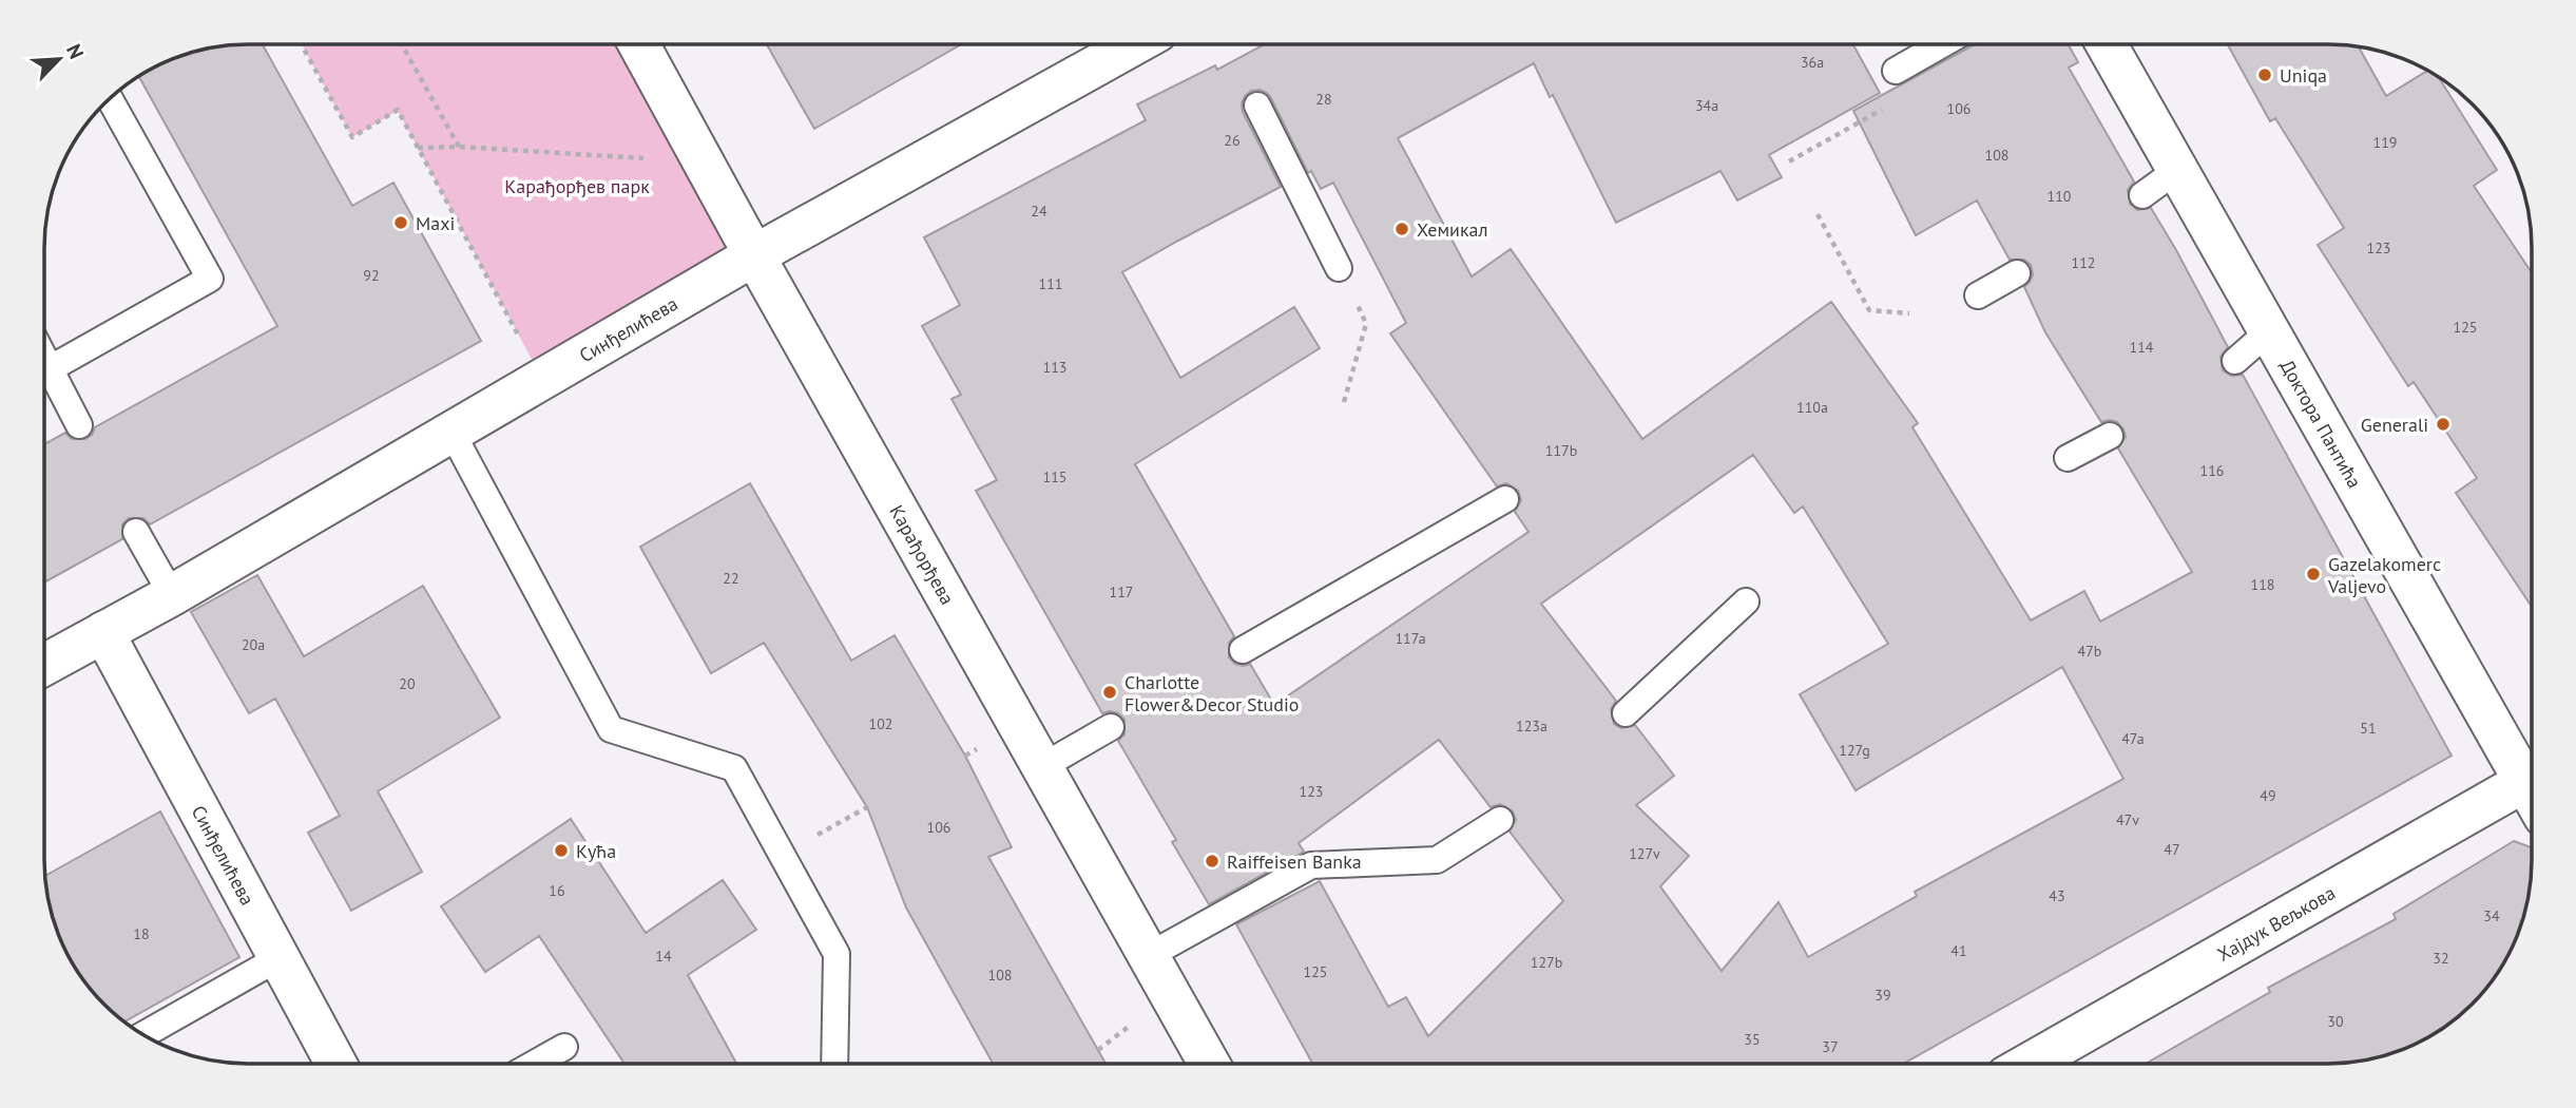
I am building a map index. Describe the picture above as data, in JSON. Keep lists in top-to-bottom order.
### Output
{
  "streets": {
    "street": [
      "Синђелићева",
      "Доктора Пантића",
      "Карађорђева",
      "Хајдук Вељкова"
    ]
  },
  "crossings": [
    ["Синђелићева", "Карађорђева"]
  ],
  "parks": ["Карађорђев парк"],
  "places": [
    "Uniqa",
    "Maxi",
    "Хемикал",
    "Generali",
    "Gazelakomerc Valjevo",
    "Charlotte Flower&Decor Studio",
    "Кућа",
    "Raiffeisen Banka"
  ],
  "house_numbers": [
    "36a",
    "28",
    "34a",
    "106",
    "26",
    "119",
    "108",
    "110",
    "24",
    "123",
    "112",
    "92",
    "111",
    "125",
    "114",
    "113",
    "110a",
    "117b",
    "116",
    "115",
    "22",
    "118",
    "117",
    "117a",
    "20a",
    "47b",
    "20",
    "102",
    "123a",
    "51",
    "47a",
    "127g",
    "123",
    "49",
    "47v",
    "106",
    "47",
    "127v",
    "16",
    "43",
    "34",
    "18",
    "41",
    "14",
    "32",
    "127b",
    "125",
    "108",
    "39",
    "30",
    "35",
    "37"
  ],
  "north": "top right"
}
